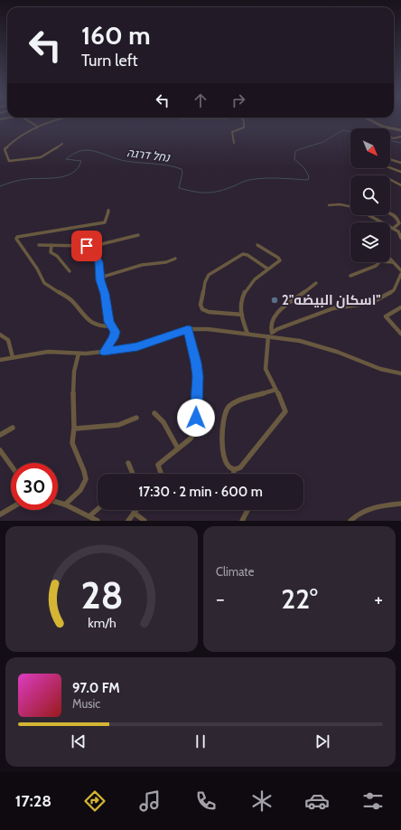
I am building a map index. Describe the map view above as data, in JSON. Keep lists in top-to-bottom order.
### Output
{
  "water": ["נחל דרגה"],
  "places": ["اسكان البيضه\"2\""],
  "north": "bottom right",
  "page": {
    "turn": ["160 m", "Turn left"],
    "limit": "30",
    "trip": "17:30 · 2 min · 600 m",
    "tile": "Climate",
    "heat": ["−", "22°", "+"],
    "song": ["97.0 FM", "Music"],
    "tabs": "17:28",
    "gauge": ["28", "km/h"]
  }
}
